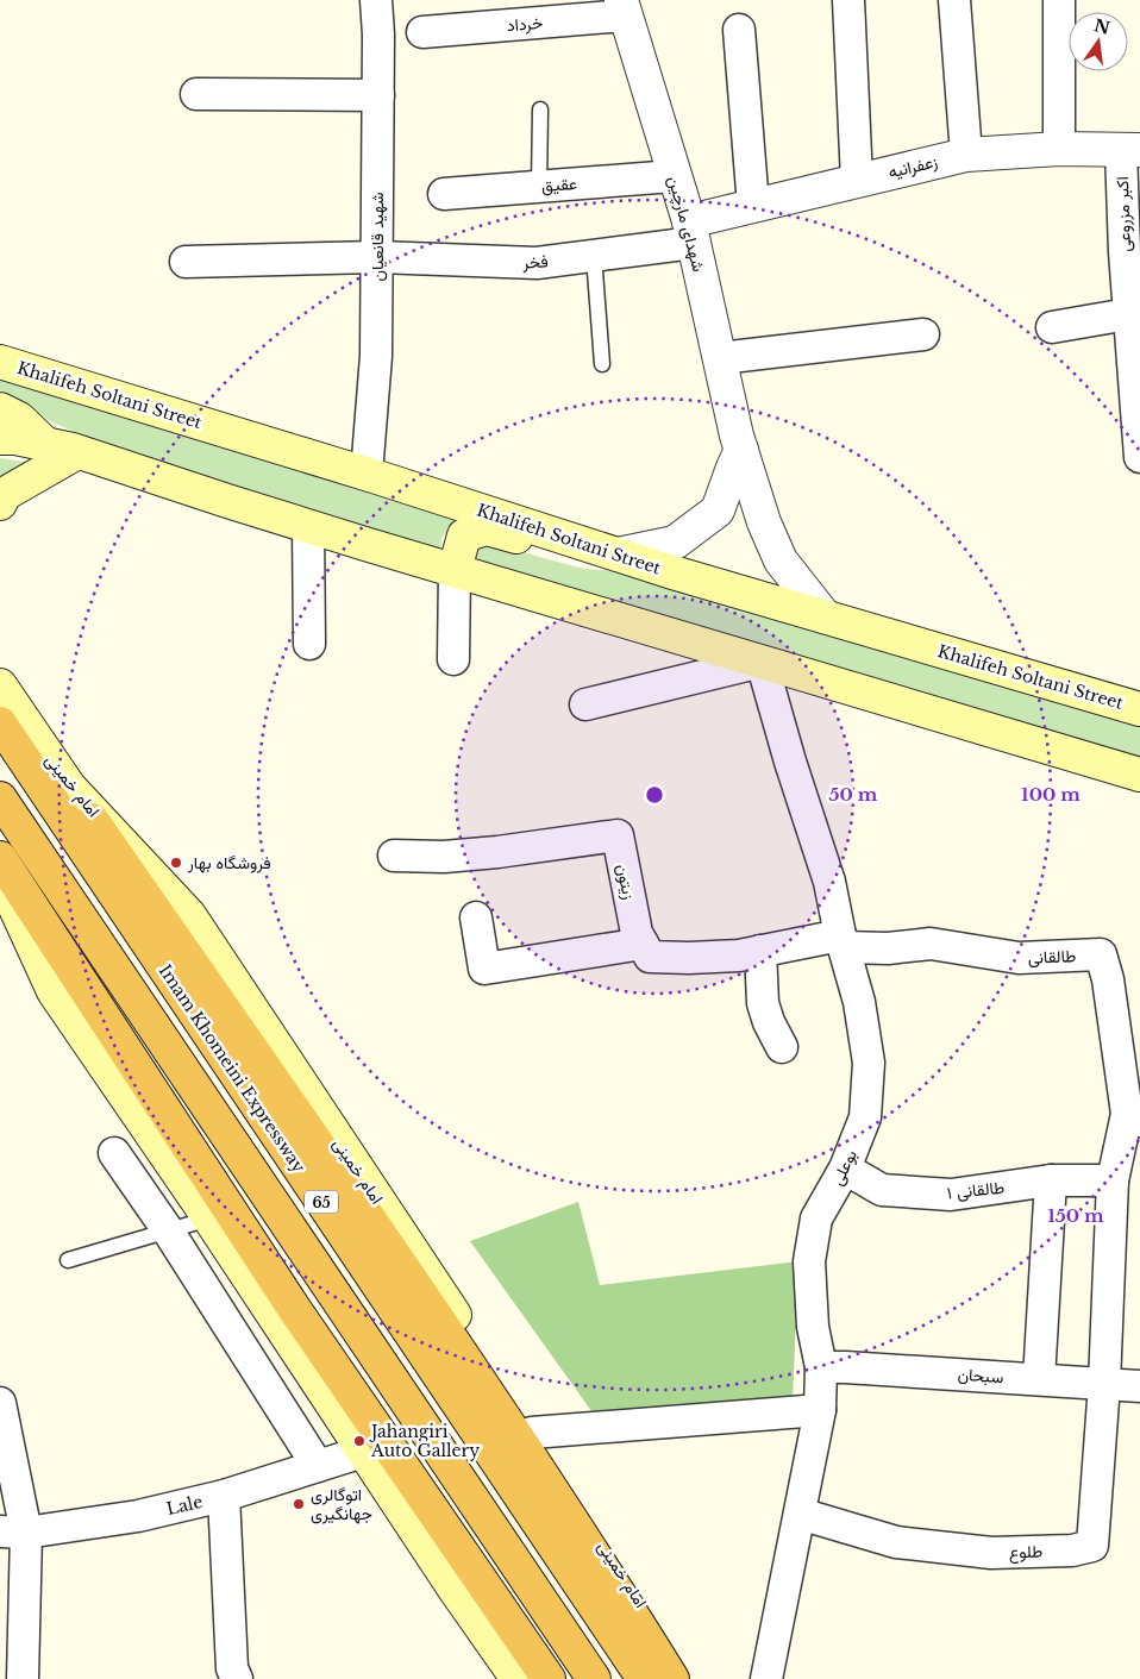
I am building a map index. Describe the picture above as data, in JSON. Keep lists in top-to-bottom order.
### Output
{
  "streets": {
    "highway": ["Imam Khomeini Expressway", "65"],
    "main road": ["Khalifeh Soltani Street", "امام خمینی"],
    "street": [
      "خرداد",
      "زعفرانیه",
      "عقیق",
      "اکبر مزروعی",
      "شهدای مارچین",
      "شهید قانعیان",
      "فخر",
      "زیتون",
      "طالقانی",
      "بوعلی",
      "طالقانی ۱",
      "سبحان",
      "Lale",
      "طلوع"
    ]
  },
  "crossings": [
    ["خرداد", "شهدای مارچین"],
    ["زعفرانیه", "اکبر مزروعی"],
    ["زعفرانیه", "شهدای مارچین"],
    ["زعفرانیه", "فخر"],
    ["عقیق", "شهدای مارچین"],
    ["شهدای مارچین", "فخر"],
    ["شهدای مارچین", "Khalifeh Soltani Street"],
    ["شهید قانعیان", "فخر"],
    ["شهید قانعیان", "Khalifeh Soltani Street"],
    ["طالقانی", "بوعلی"],
    ["طالقانی", "طالقانی ۱"],
    ["طالقانی", "سبحان"],
    ["طالقانی", "طلوع"],
    ["بوعلی", "طالقانی ۱"],
    ["بوعلی", "سبحان"],
    ["بوعلی", "طلوع"],
    ["سبحان", "طلوع"]
  ],
  "places": ["فروشگاه بهار", "Jahangiri Auto Gallery", "اتوگالری جهانگیری"],
  "north": "top",
  "rings": ["50 m", "100 m", "150 m"]
}
